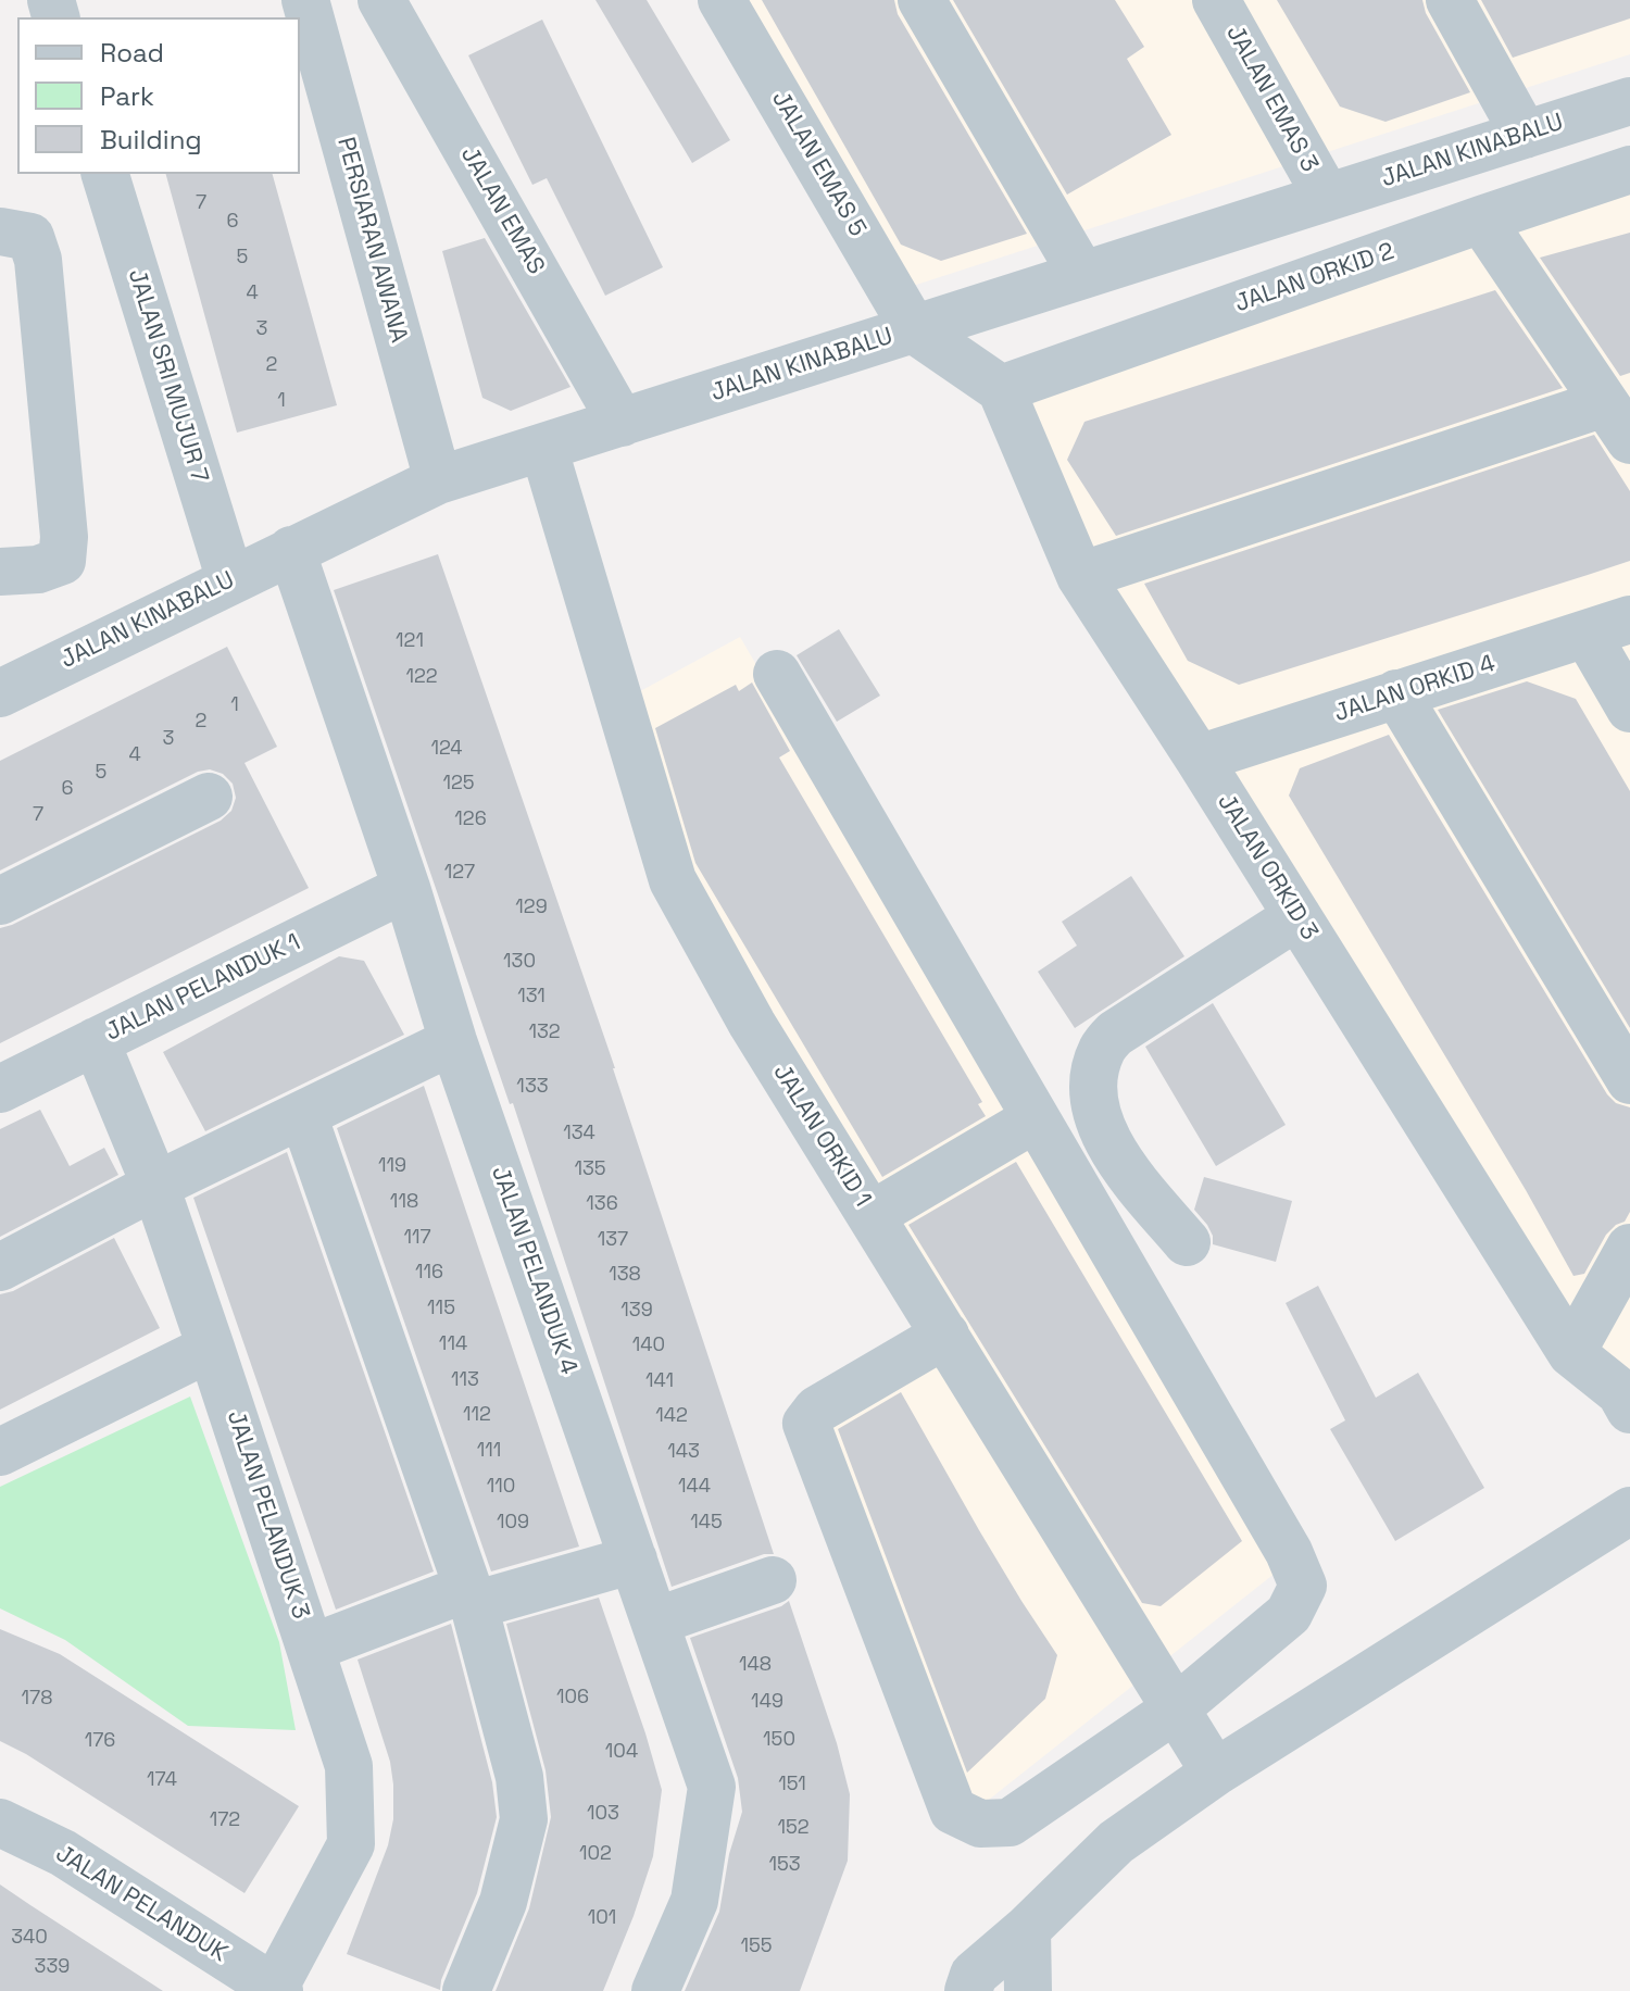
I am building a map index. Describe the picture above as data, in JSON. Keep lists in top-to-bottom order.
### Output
{
  "streets": {
    "street": [
      "JALAN EMAS 3",
      "JALAN KINABALU",
      "JALAN EMAS 5",
      "JALAN EMAS",
      "PERSIARAN AWANA",
      "JALAN ORKID 2",
      "JALAN SRI MUJUR 7",
      "JALAN ORKID 4",
      "JALAN ORKID 3",
      "JALAN PELANDUK 1",
      "JALAN ORKID 1",
      "JALAN PELANDUK 4",
      "JALAN PELANDUK 3",
      "JALAN PELANDUK"
    ]
  },
  "crossings": [
    ["JALAN EMAS 3", "JALAN KINABALU"],
    ["JALAN KINABALU", "JALAN EMAS 5"],
    ["JALAN KINABALU", "JALAN EMAS"],
    ["JALAN KINABALU", "PERSIARAN AWANA"],
    ["JALAN KINABALU", "JALAN SRI MUJUR 7"],
    ["JALAN KINABALU", "JALAN ORKID 1"],
    ["JALAN KINABALU", "JALAN PELANDUK 4"],
    ["JALAN ORKID 2", "JALAN ORKID 3"],
    ["JALAN ORKID 4", "JALAN ORKID 3"],
    ["JALAN PELANDUK 1", "JALAN PELANDUK 4"],
    ["JALAN PELANDUK 1", "JALAN PELANDUK 3"],
    ["JALAN PELANDUK 3", "JALAN PELANDUK"]
  ],
  "house_numbers": [
    "7",
    "6",
    "5",
    "4",
    "3",
    "2",
    "1",
    "121",
    "122",
    "1",
    "2",
    "3",
    "124",
    "4",
    "5",
    "125",
    "6",
    "7",
    "126",
    "127",
    "129",
    "130",
    "131",
    "132",
    "133",
    "134",
    "119",
    "135",
    "118",
    "136",
    "117",
    "137",
    "116",
    "138",
    "115",
    "139",
    "114",
    "140",
    "113",
    "141",
    "112",
    "142",
    "111",
    "143",
    "110",
    "144",
    "109",
    "145",
    "148",
    "106",
    "178",
    "149",
    "150",
    "176",
    "104",
    "174",
    "151",
    "103",
    "172",
    "152",
    "102",
    "153",
    "101",
    "340",
    "155",
    "339"
  ],
  "legend": ["Road", "Park", "Building"]
}
